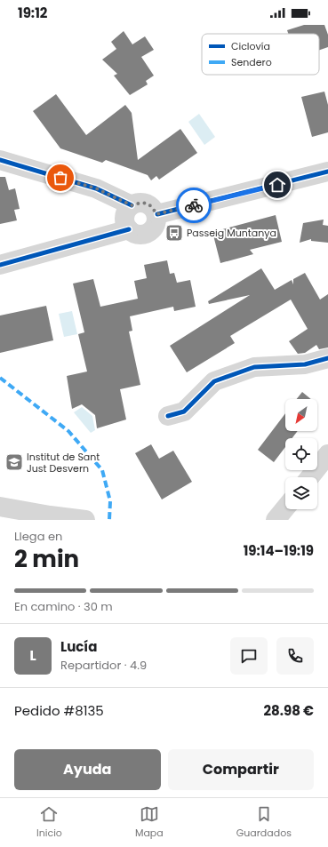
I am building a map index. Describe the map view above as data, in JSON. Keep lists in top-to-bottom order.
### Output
{
  "places": {
    "bus stop": ["Passeig Muntanya"],
    "school or university": ["Institut de Sant Just Desvern"]
  },
  "legend": ["Ciclovía", "Sendero"],
  "north": "bottom left",
  "page": {
    "status": "19:12",
    "heading": ["2 min", "Llega en", "19:14–19:19"],
    "panel": [
      "Lucía",
      "Repartidor · 4.9",
      "Pedido #8135",
      "28.98 €"
    ],
    "bar": "En camino · 30 m",
    "round": "L",
    "buttons": ["Ayuda", "Compartir"],
    "tabs": ["Inicio", "Mapa", "Guardados"]
  }
}
